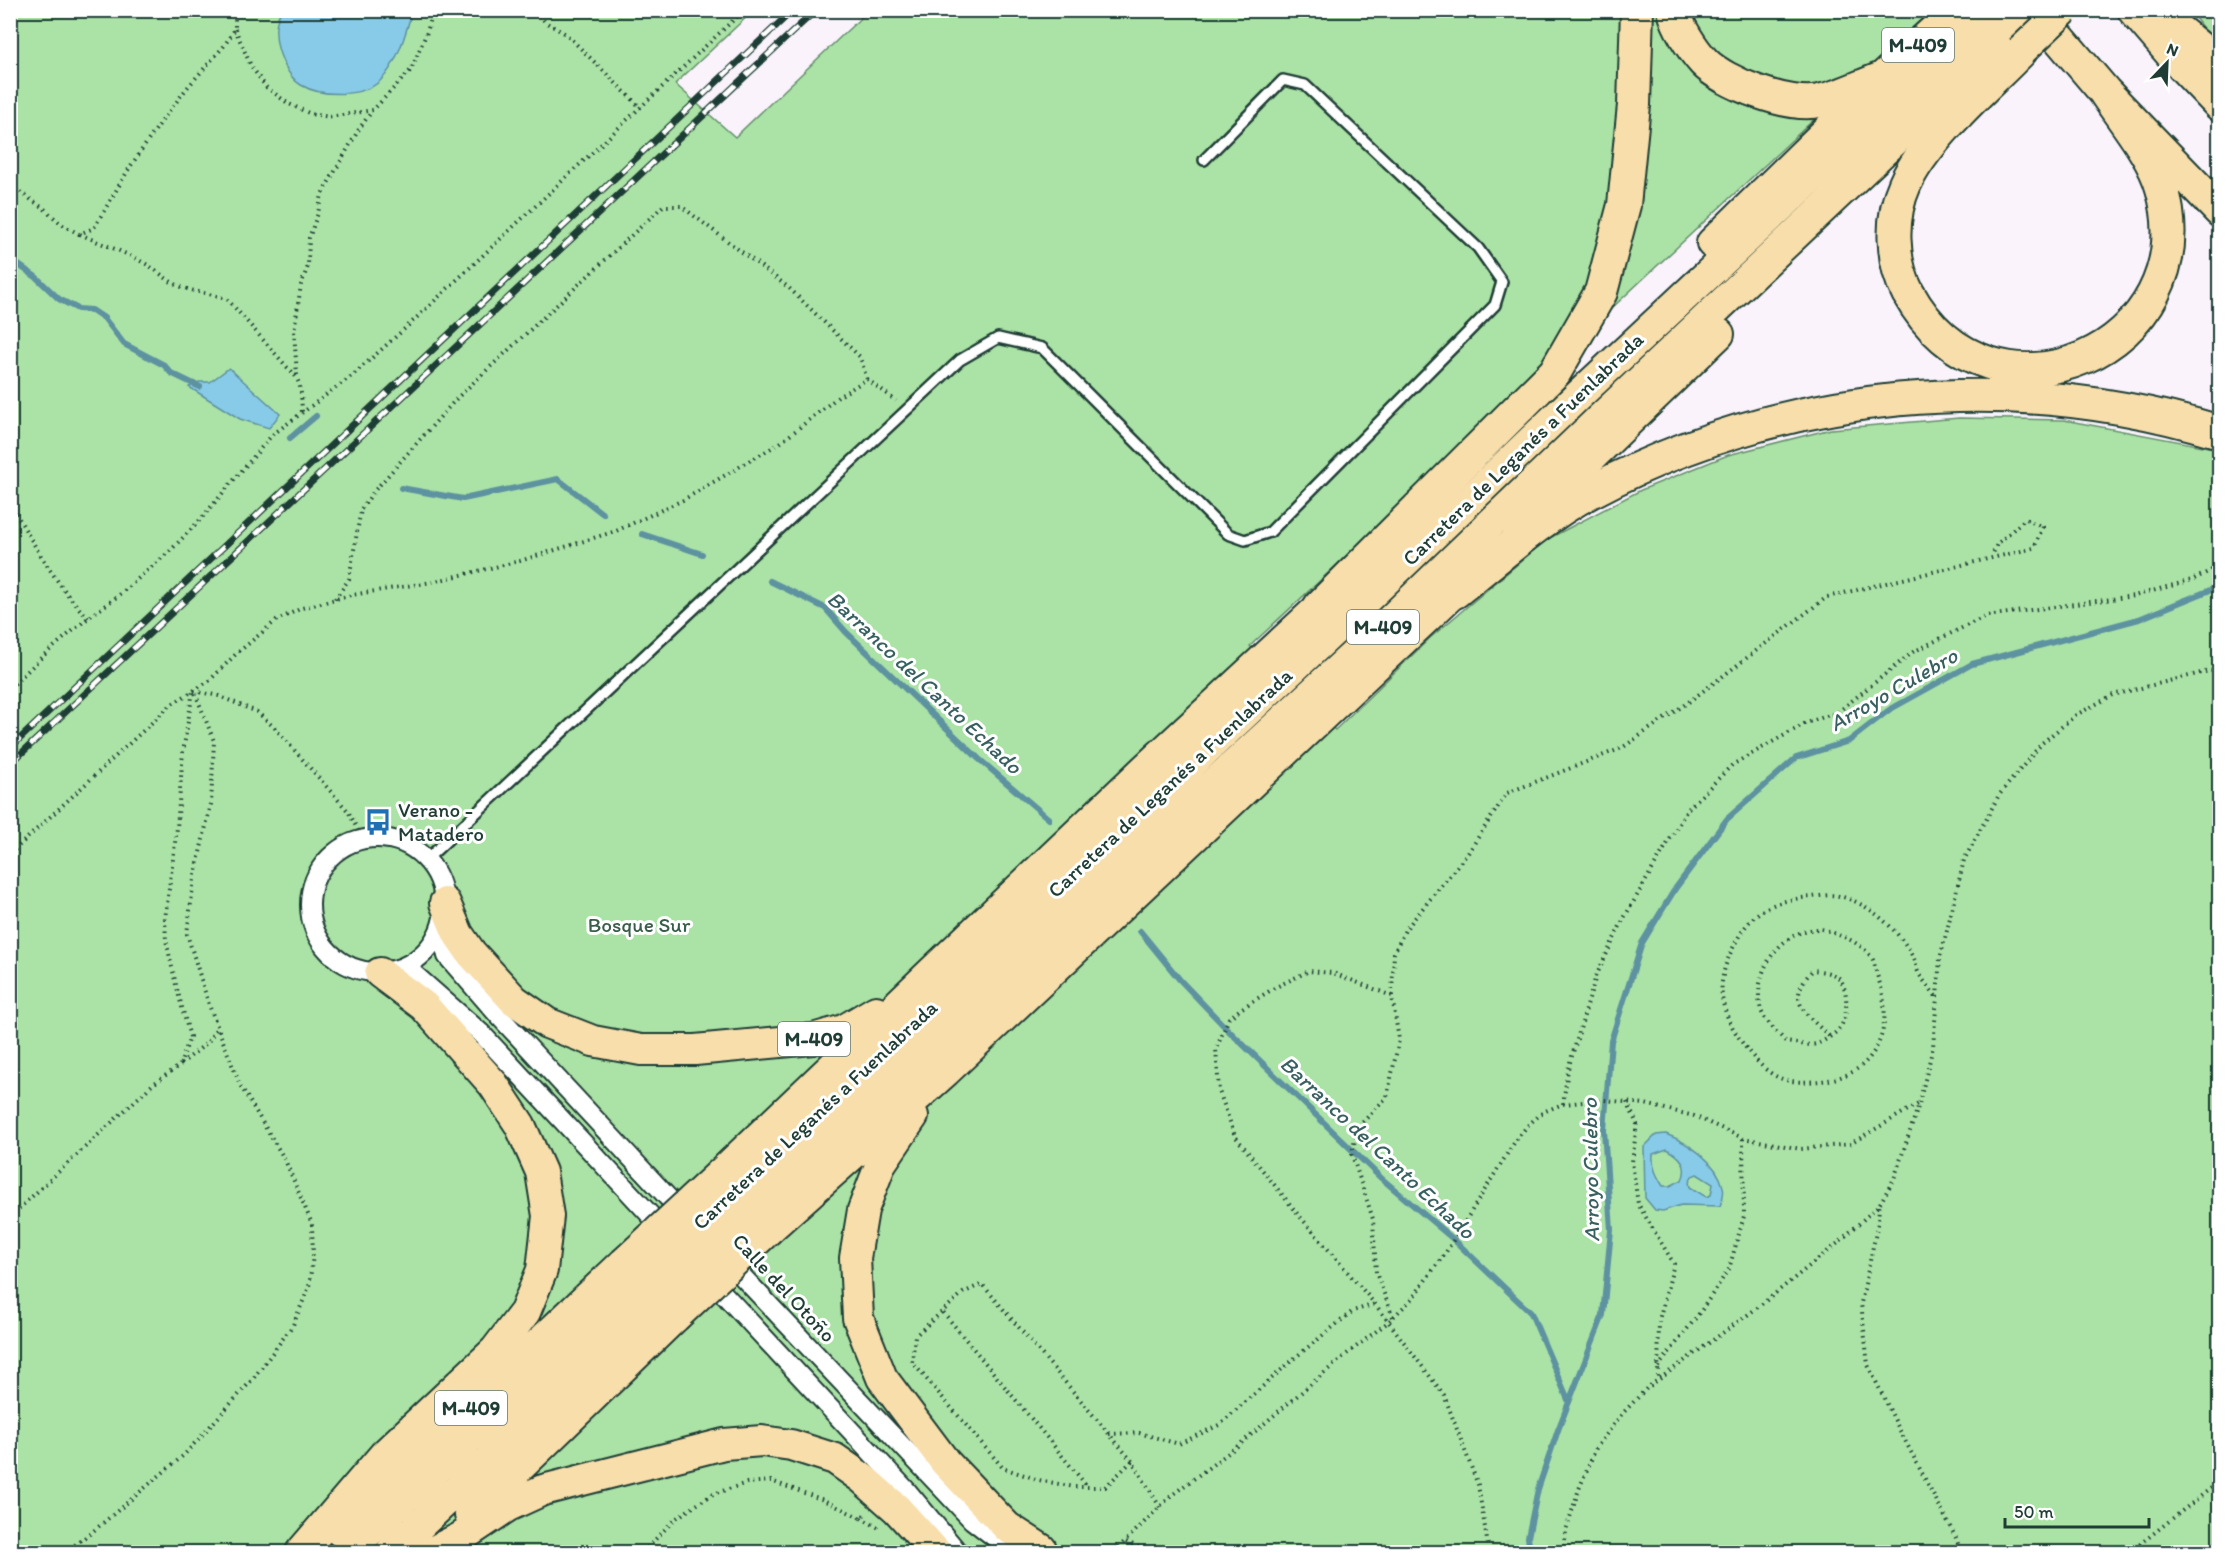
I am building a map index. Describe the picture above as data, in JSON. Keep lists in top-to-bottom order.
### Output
{
  "streets": {
    "highway": ["M-409", "Carretera de Leganés a Fuenlabrada"],
    "street": ["Calle del Otoño"]
  },
  "crossings": [
    ["M-409", "Carretera de Leganés a Fuenlabrada"],
    ["M-409", "Calle del Otoño"]
  ],
  "water": ["Barranco del Canto Echado", "Arroyo Culebro"],
  "parks": ["Bosque Sur"],
  "places": {
    "bus stop": ["Verano - Matadero"]
  },
  "scale_bar": "50 m",
  "north": "top right"
}
